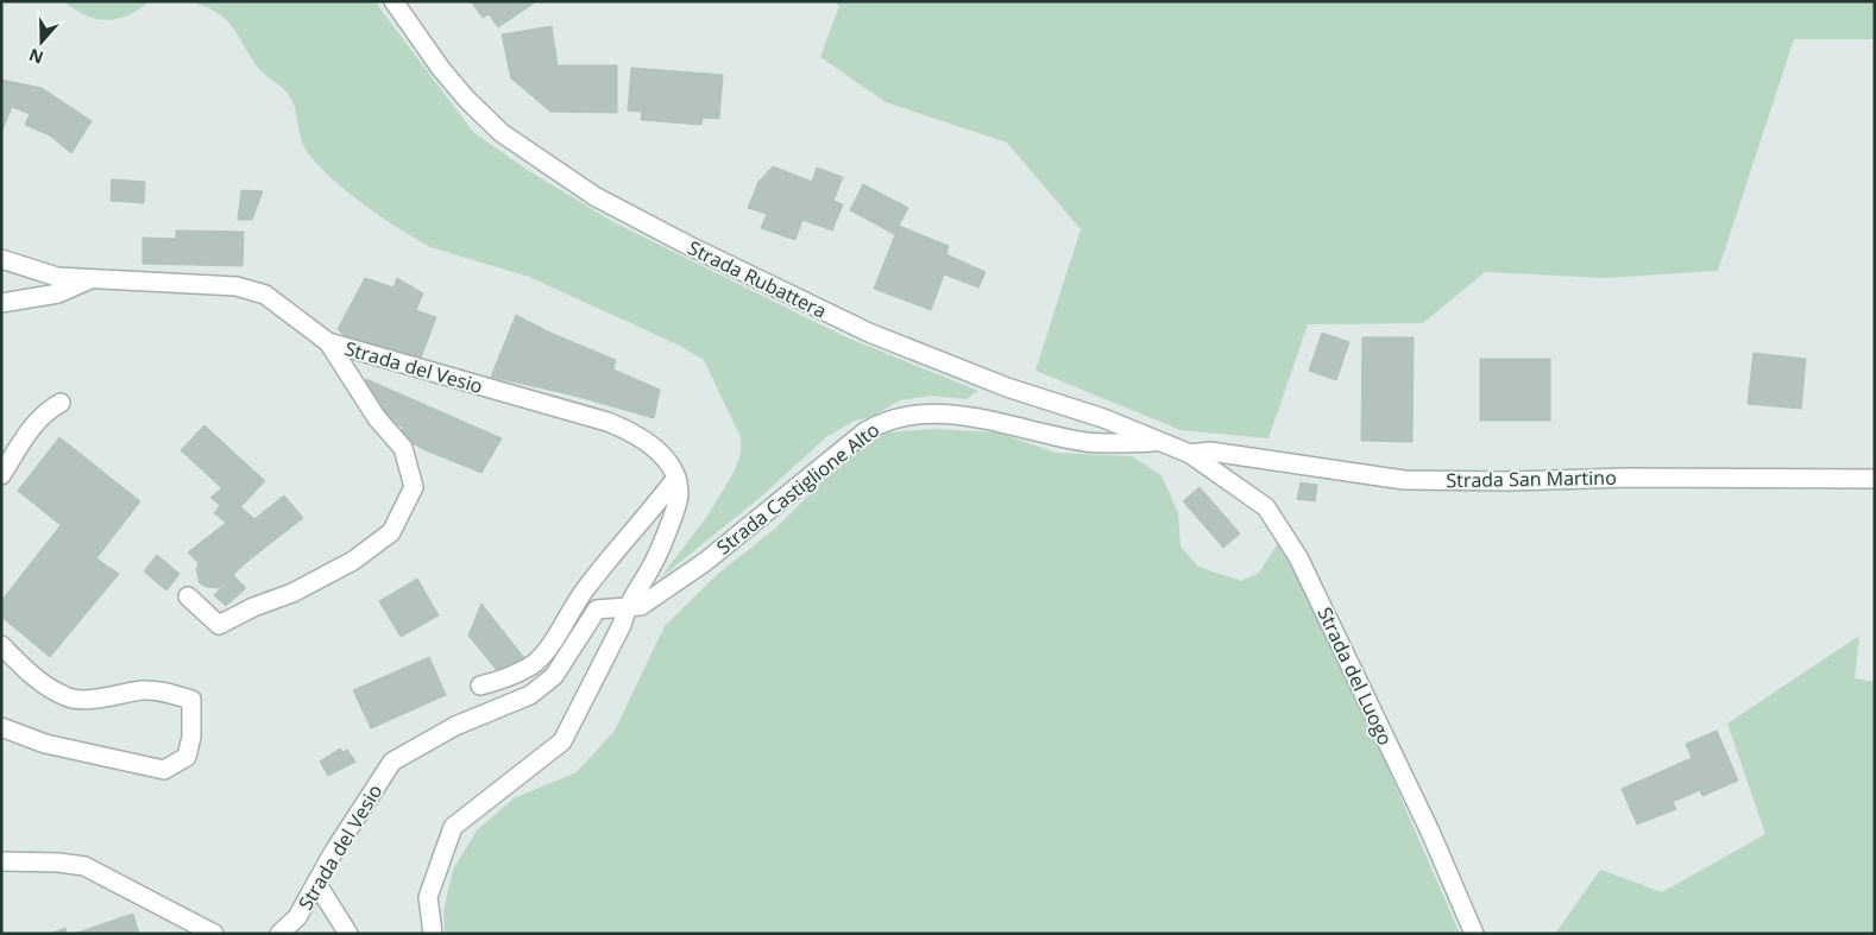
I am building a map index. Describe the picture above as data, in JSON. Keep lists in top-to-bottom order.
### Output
{
  "streets": {
    "street": [
      "Strada Rubattera",
      "Strada del Vesio",
      "Strada San Martino",
      "Strada Castiglione Alto",
      "Strada del Luogo"
    ]
  },
  "crossings": [
    ["Strada Rubattera", "Strada San Martino"],
    ["Strada Rubattera", "Strada Castiglione Alto"],
    ["Strada Rubattera", "Strada del Luogo"],
    ["Strada del Vesio", "Strada Castiglione Alto"],
    ["Strada San Martino", "Strada del Luogo"]
  ],
  "north": "bottom"
}
